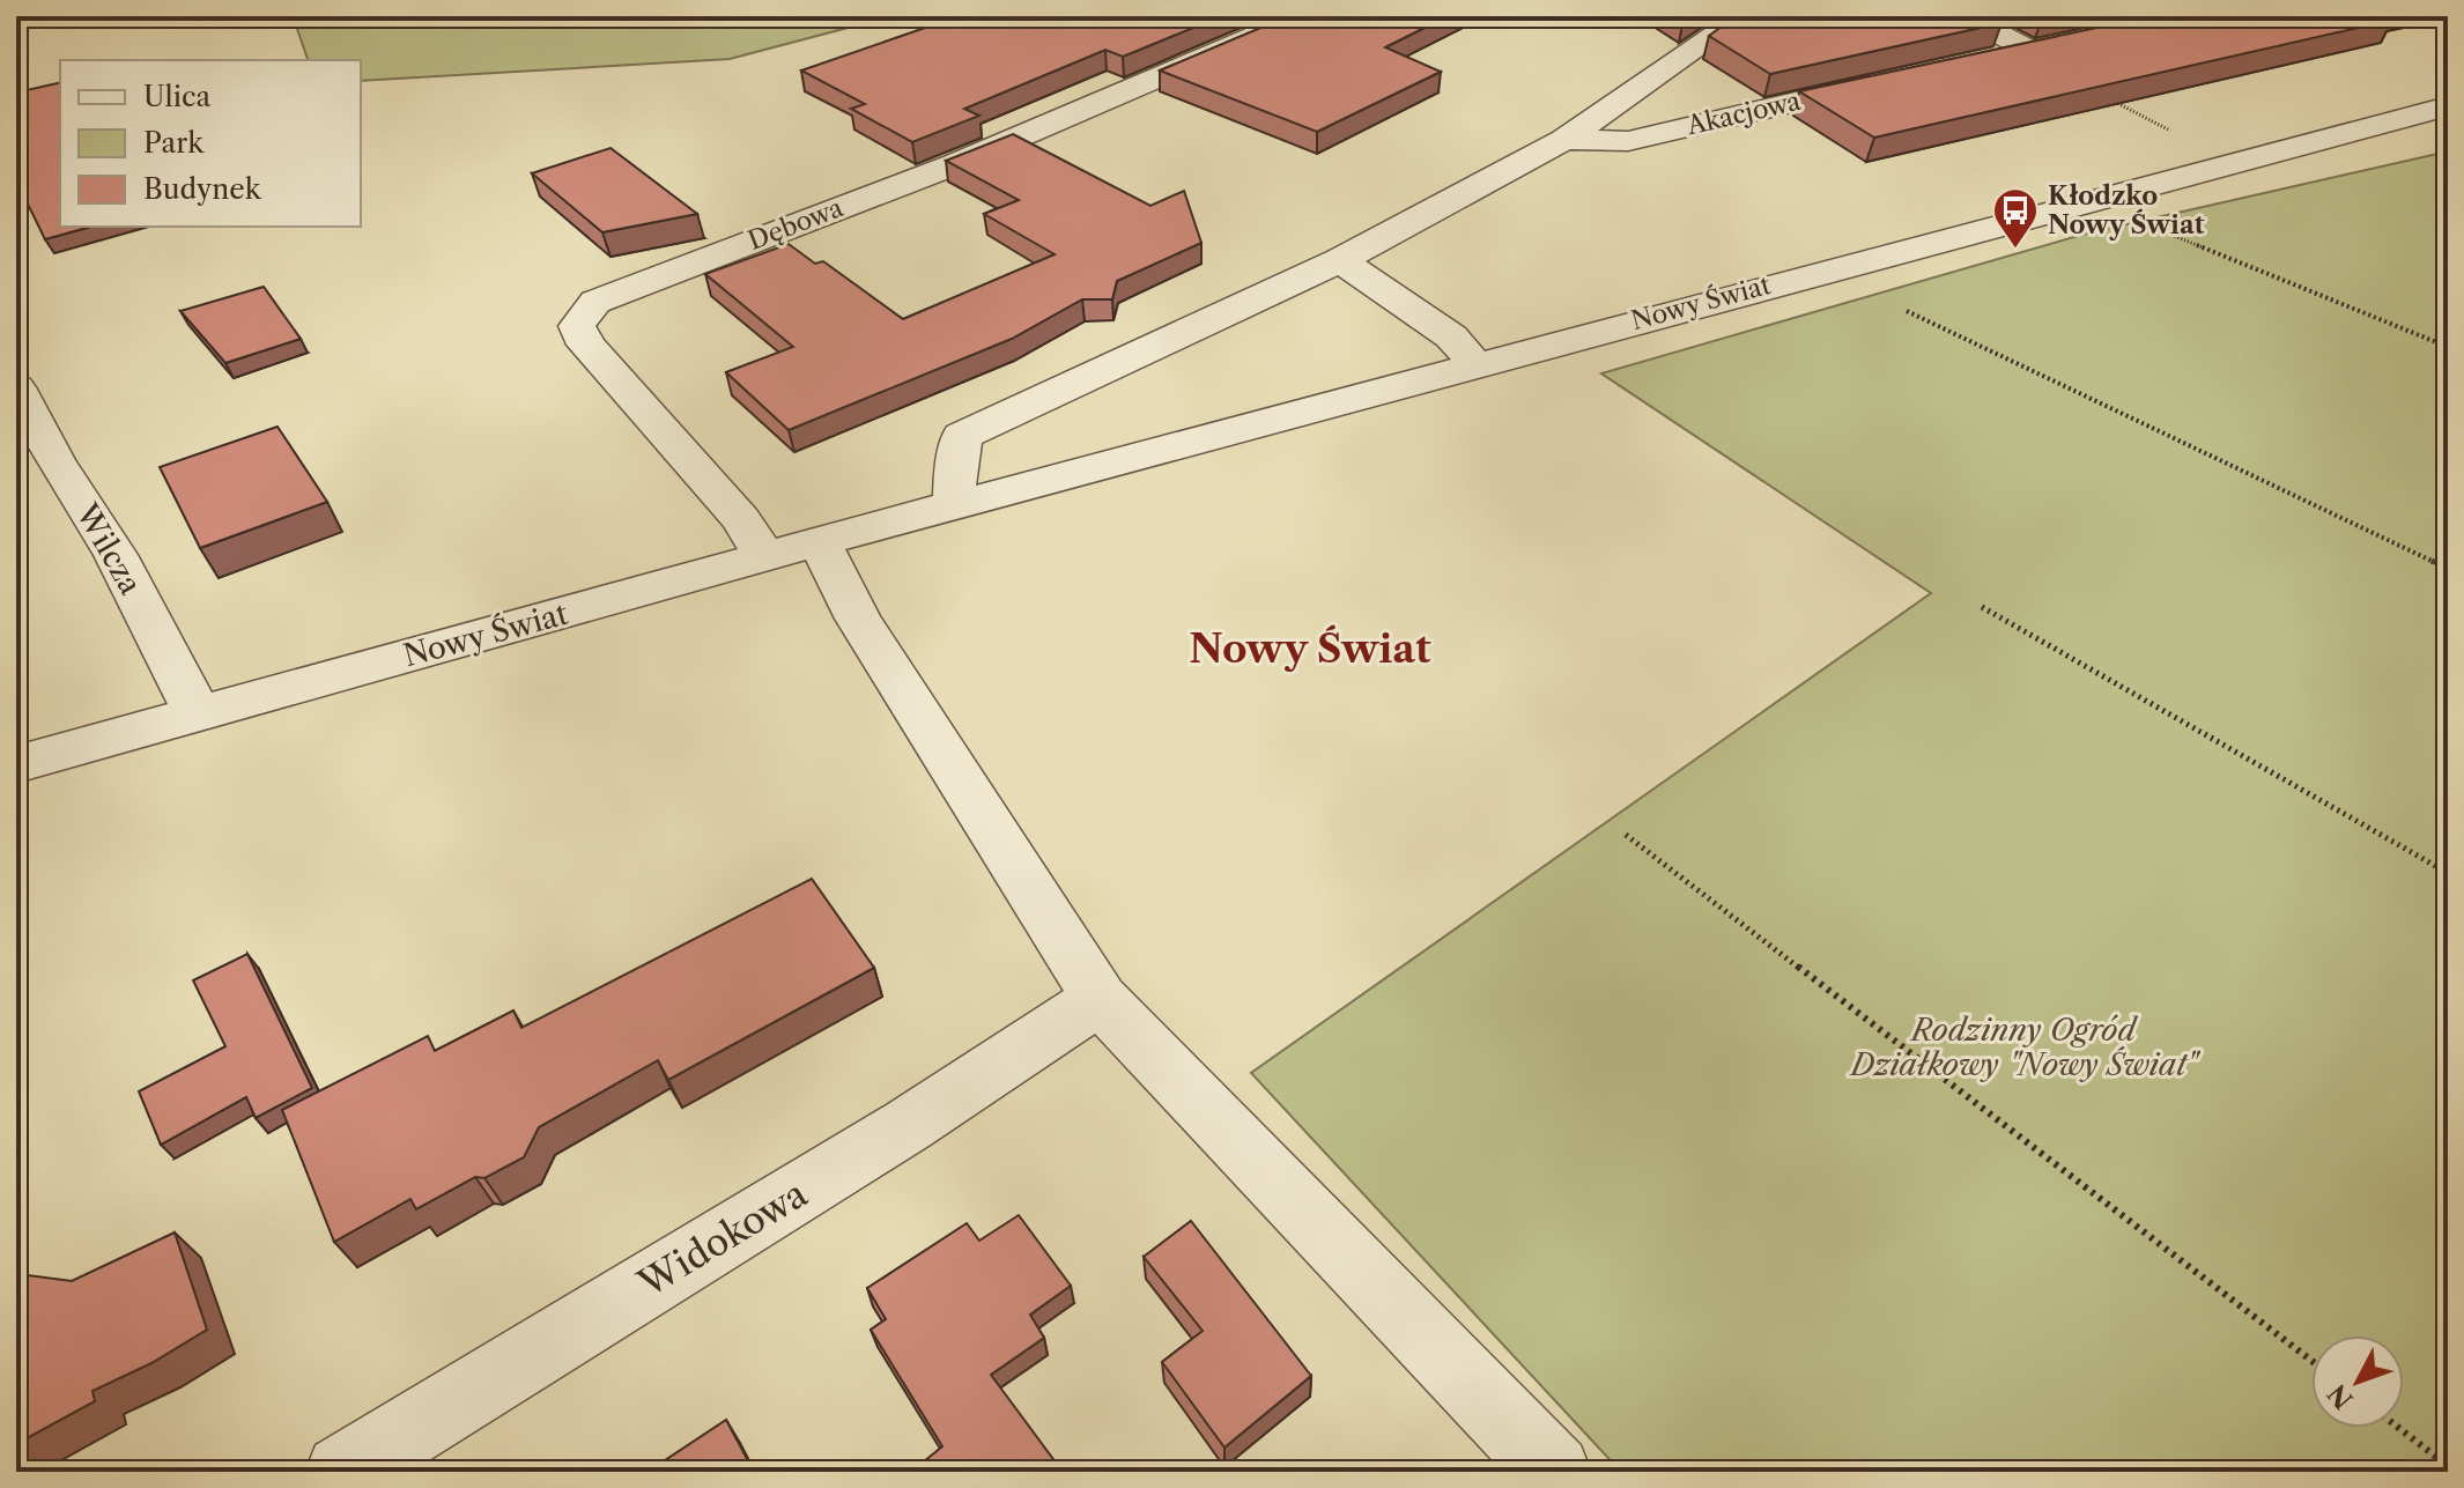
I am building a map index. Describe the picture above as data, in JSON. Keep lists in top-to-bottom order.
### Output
{
  "streets": {
    "street": [
      "Akacjowa",
      "Dębowa",
      "Nowy Świat",
      "Wilcza",
      "Widokowa"
    ]
  },
  "crossings": [
    ["Dębowa", "Nowy Świat"],
    ["Nowy Świat", "Wilcza"]
  ],
  "districts": ["Nowy Świat"],
  "parks": ["Rodzinny Ogród Działkowy \"Nowy Świat\""],
  "places": {
    "bus stop": ["Kłodzko Nowy Świat"]
  },
  "legend": ["Ulica", "Park", "Budynek"],
  "north": "bottom left"
}
